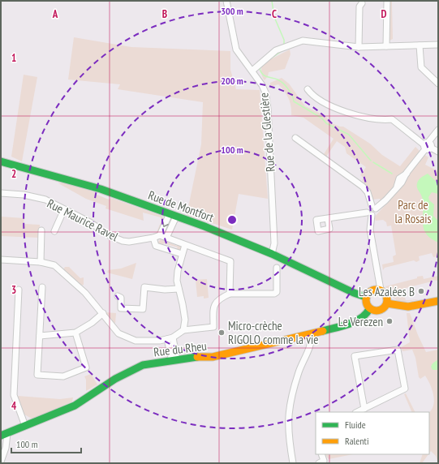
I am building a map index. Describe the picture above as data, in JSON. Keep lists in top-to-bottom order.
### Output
{
  "streets": {
    "main road": ["Rue de Montfort", "Rue du Rheu"],
    "street": ["Rue de la Glestière", "Rue Maurice Ravel"]
  },
  "crossings": [
    ["Rue de la Glestière", "Rue de Montfort"],
    ["Rue de Montfort", "Rue du Rheu"]
  ],
  "parks": ["Parc de la Rosais"],
  "places": ["Les Azalées B", "Le Verezen", "Micro-crèche RIGOLO comme la vie"],
  "legend": ["Fluide", "Ralenti"],
  "scale_bar": "100 m",
  "grid": {
    "columns": [
      "A",
      "B",
      "C",
      "D"
    ],
    "rows": [
      "1",
      "2",
      "3",
      "4"
    ]
  },
  "rings": ["300 m", "200 m", "100 m"]
}
